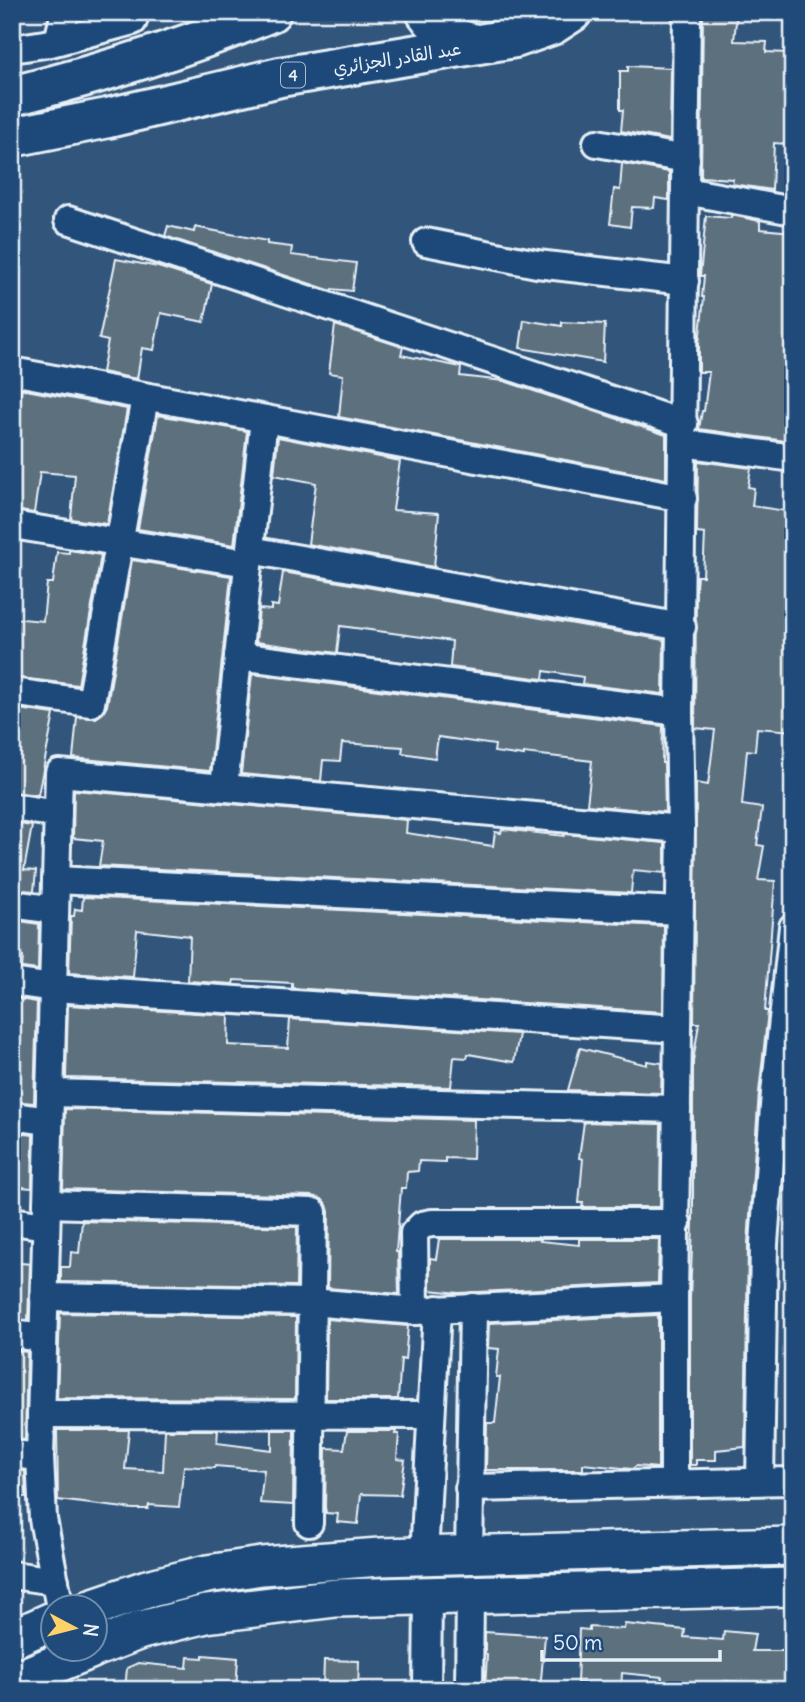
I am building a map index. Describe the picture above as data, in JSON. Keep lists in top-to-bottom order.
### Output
{
  "streets": {
    "highway": ["عبد القادر الجزائري", "4"]
  },
  "scale_bar": "50 m",
  "north": "right"
}
